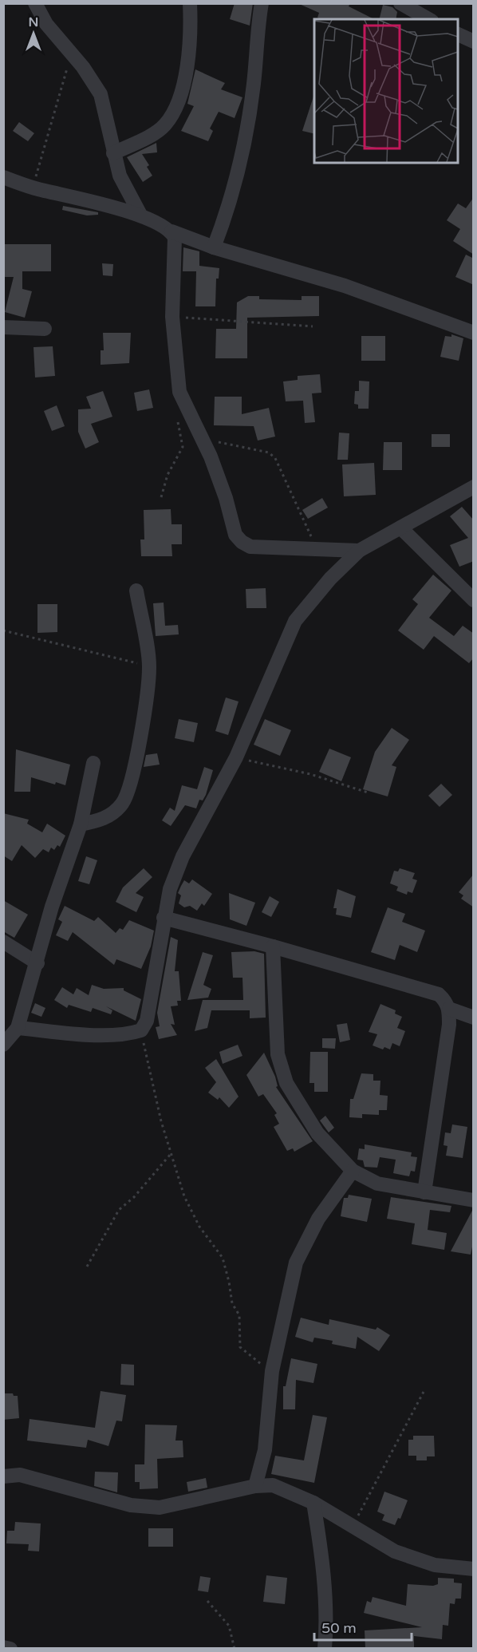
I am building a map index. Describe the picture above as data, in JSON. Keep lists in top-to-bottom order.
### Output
{
  "scale_bar": "50 m",
  "north": "top"
}
